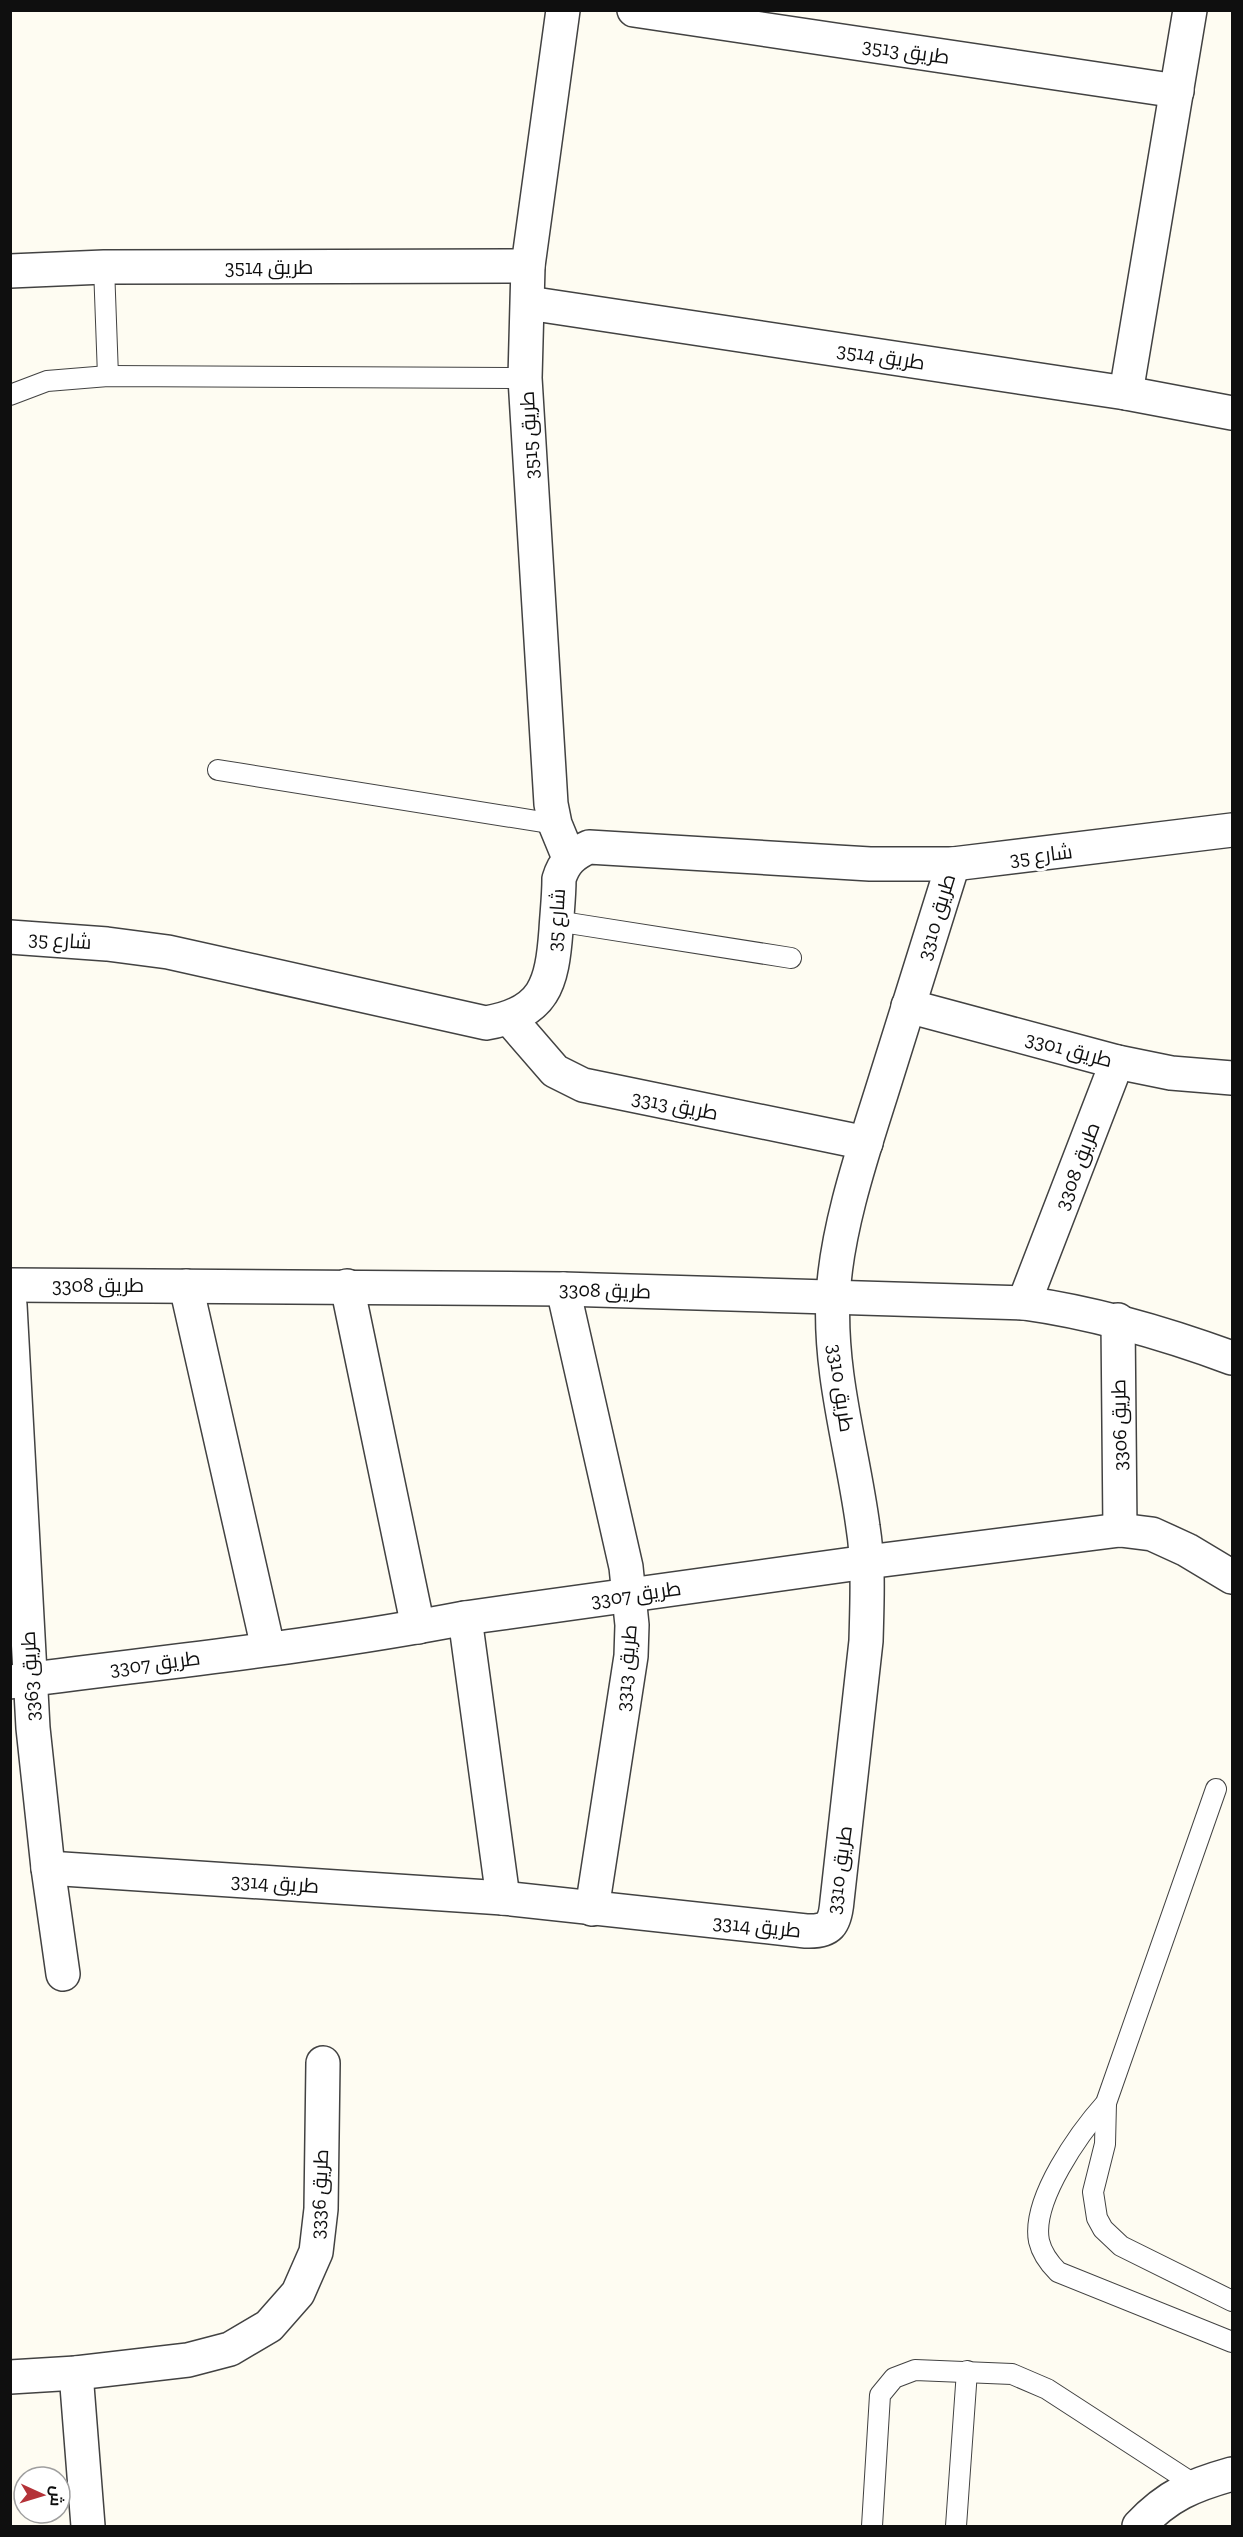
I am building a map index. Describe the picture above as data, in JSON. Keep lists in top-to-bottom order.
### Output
{
  "streets": {
    "street": [
      "طريق 3513",
      "طريق 3514",
      "طريق 3515",
      "شارع 35",
      "طريق 3310",
      "طريق 3301",
      "طريق 3313",
      "طريق 3308",
      "طريق 3306",
      "طريق 3307",
      "طريق 3363",
      "طريق 3314",
      "طريق 3336"
    ]
  },
  "crossings": [
    ["طريق 3514", "طريق 3515"],
    ["طريق 3515", "شارع 35"],
    ["شارع 35", "طريق 3310"],
    ["شارع 35", "طريق 3313"],
    ["طريق 3310", "طريق 3301"],
    ["طريق 3310", "طريق 3313"],
    ["طريق 3310", "طريق 3308"],
    ["طريق 3310", "طريق 3307"],
    ["طريق 3310", "طريق 3314"],
    ["طريق 3301", "طريق 3308"],
    ["طريق 3313", "طريق 3308"],
    ["طريق 3313", "طريق 3307"],
    ["طريق 3313", "طريق 3314"],
    ["طريق 3308", "طريق 3306"],
    ["طريق 3306", "طريق 3307"],
    ["طريق 3307", "طريق 3363"],
    ["طريق 3363", "طريق 3314"]
  ],
  "north": "right"
}
